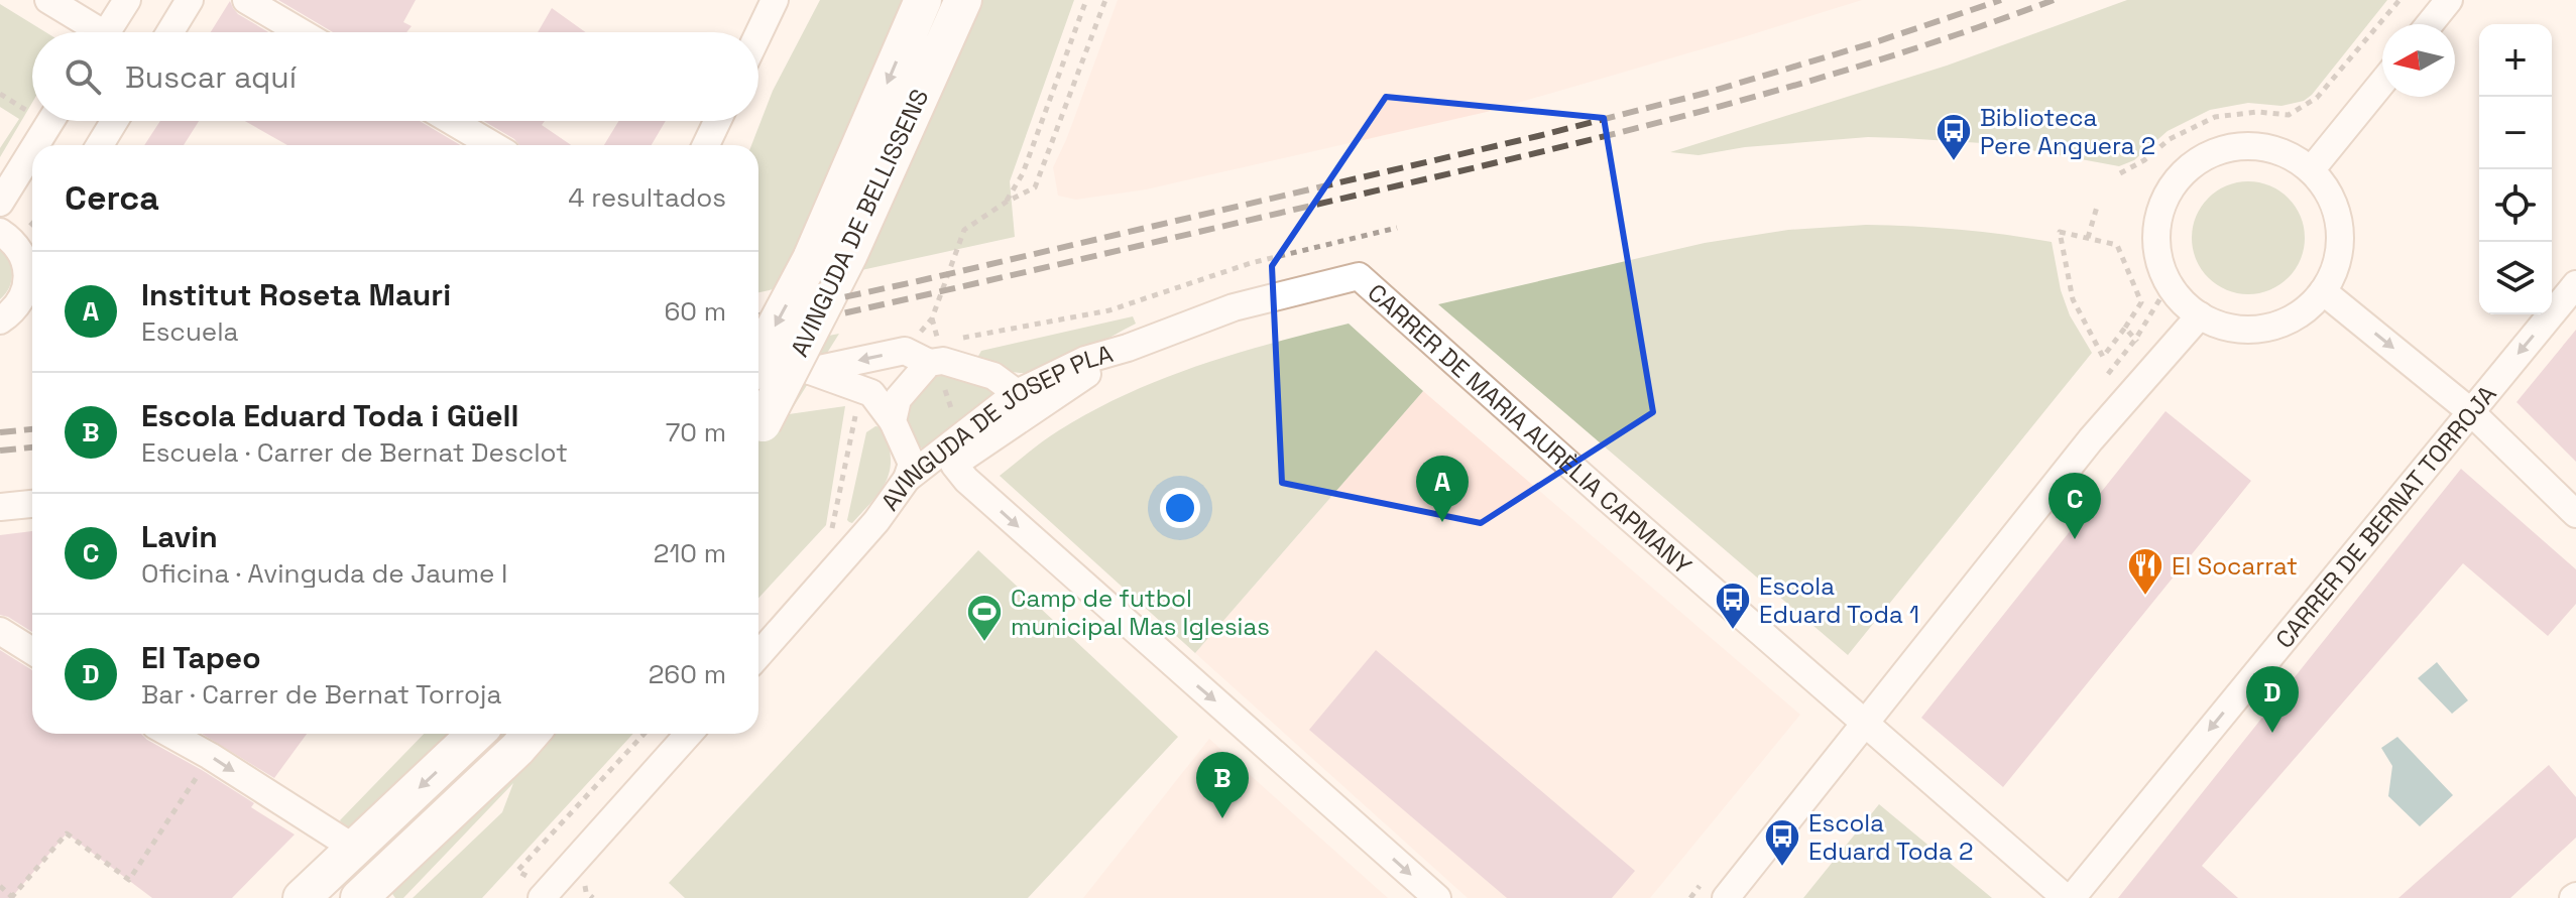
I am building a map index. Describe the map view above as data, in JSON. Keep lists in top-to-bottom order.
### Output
{
  "streets": {
    "main road": ["AVINGUDA DE BELLISSENS"],
    "street": ["CARRER DE MARIA AURÈLIA CAPMANY", "AVINGUDA DE JOSEP PLA", "CARRER DE BERNAT TORROJA"]
  },
  "crossings": [
    ["CARRER DE MARIA AURÈLIA CAPMANY", "AVINGUDA DE JOSEP PLA"],
    ["CARRER DE MARIA AURÈLIA CAPMANY", "CARRER DE BERNAT TORROJA"]
  ],
  "one_way": ["CARRER DE BERNAT TORROJA"],
  "places": {
    "bus stop": ["Biblioteca Pere Anguera 2", "Escola Eduard Toda 1", "Escola Eduard Toda 2"],
    "restaurant": ["El Socarrat"],
    "sports": ["Camp de futbol municipal Mas Iglesias"]
  },
  "north": "left",
  "page": {
    "map_buttons": ["+", "−"],
    "search": "Buscar aquí",
    "heading": ["Cerca", "4 resultados"],
    "list": [
      {
        "mark": "A",
        "name": "Institut Roseta Mauri",
        "note": "Escuela",
        "value": "60 m"
      },
      {
        "mark": "B",
        "name": "Escola Eduard Toda i Güell",
        "note": "Escuela · Carrer de Bernat Desclot",
        "value": "70 m"
      },
      {
        "mark": "C",
        "name": "Lavin",
        "note": "Oficina · Avinguda de Jaume I",
        "value": "210 m"
      },
      {
        "mark": "D",
        "name": "El Tapeo",
        "note": "Bar · Carrer de Bernat Torroja",
        "value": "260 m"
      }
    ],
    "pins": [
      "A",
      "C",
      "D",
      "B"
    ]
  }
}
